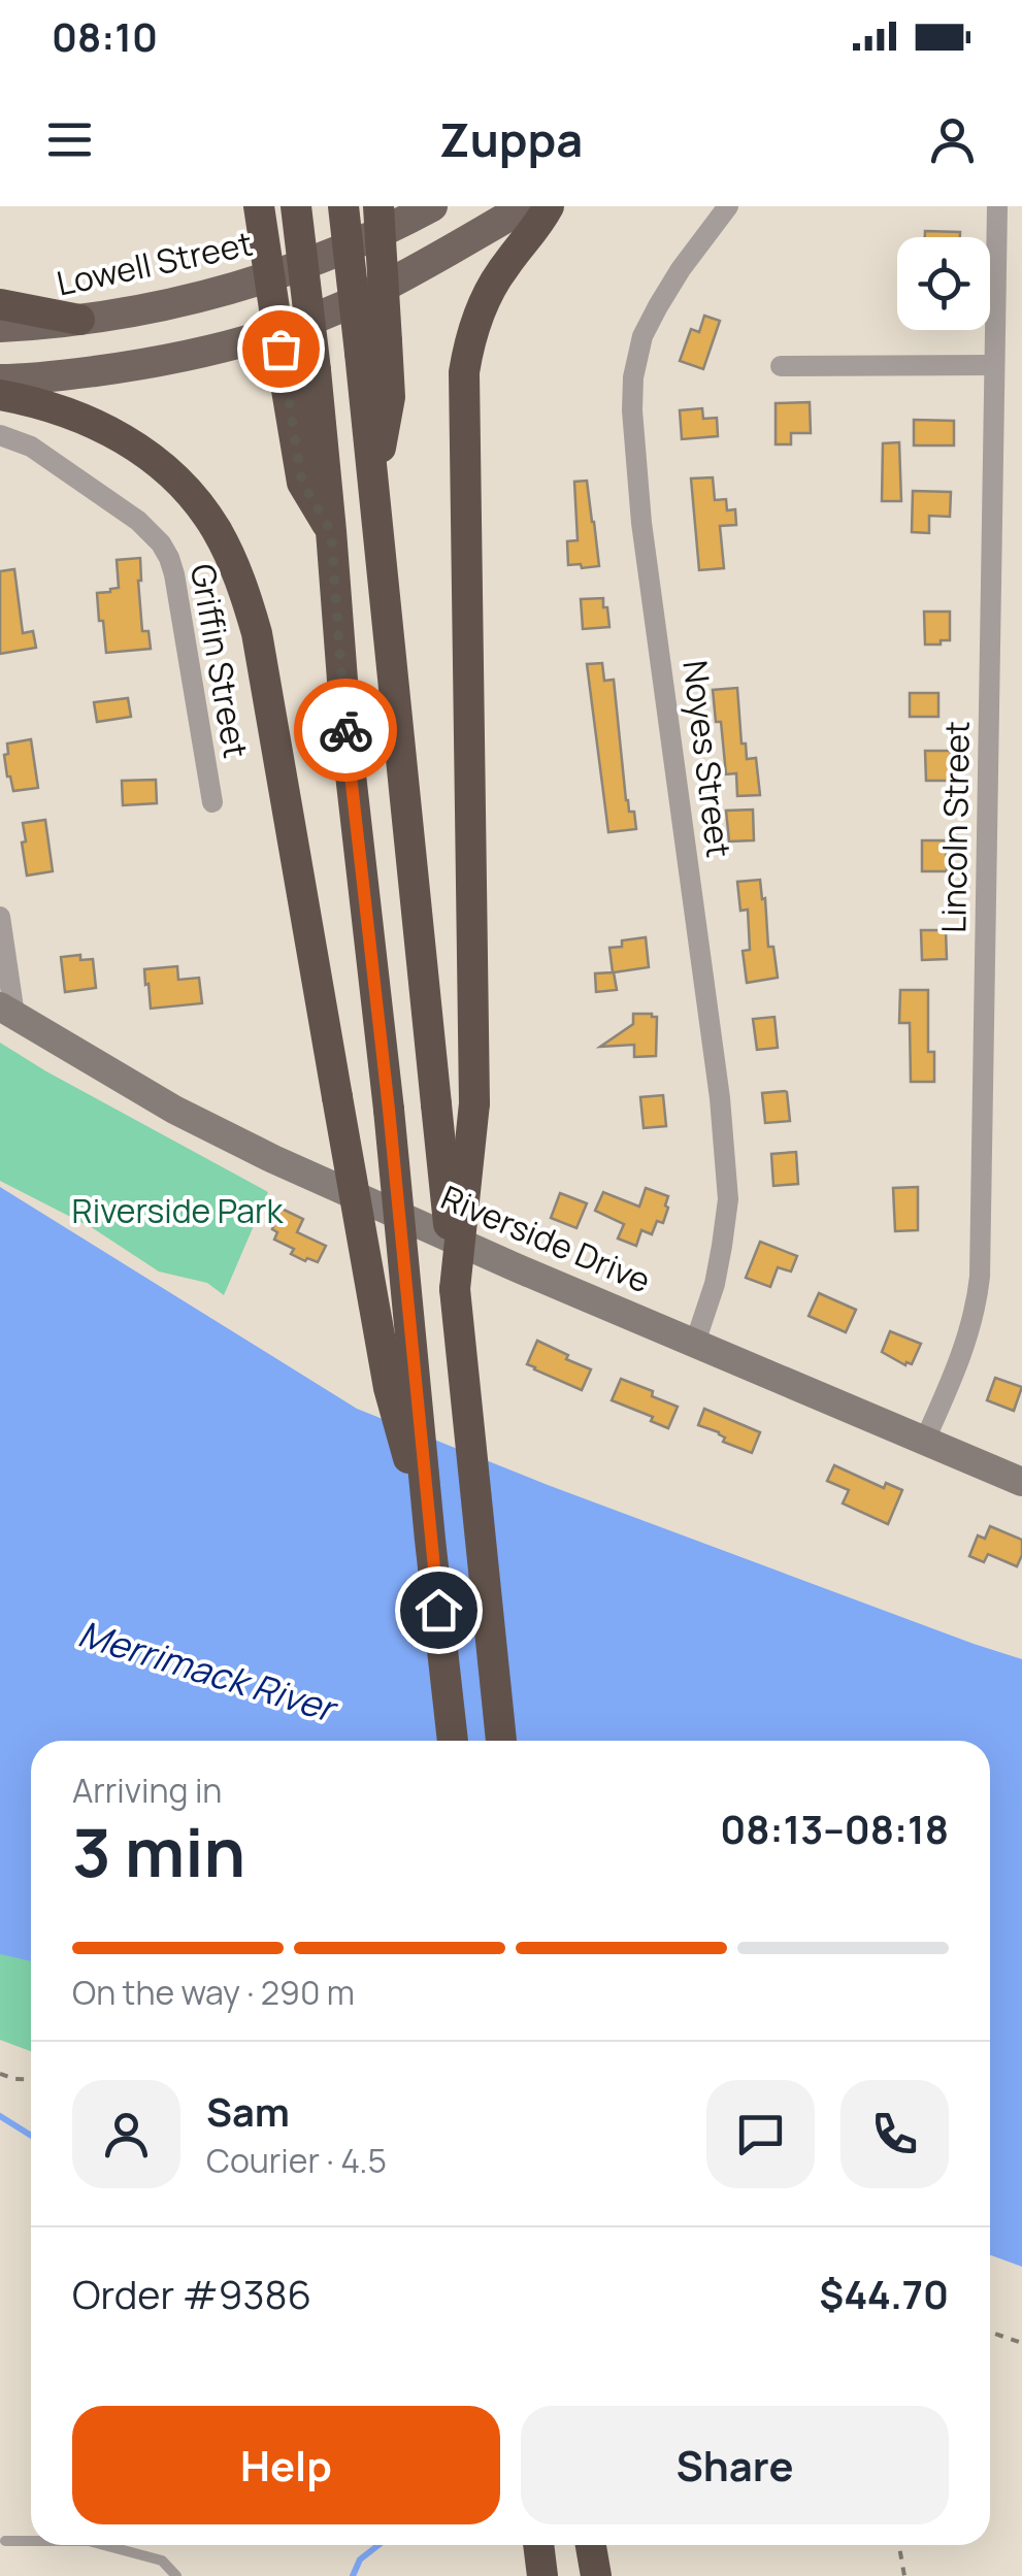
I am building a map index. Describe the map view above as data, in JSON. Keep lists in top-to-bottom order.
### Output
{
  "streets": {
    "main road": ["Lowell Street", "Riverside Drive"],
    "street": ["Griffin Street", "Noyes Street", "Lincoln Street"]
  },
  "crossings": [
    ["Noyes Street", "Riverside Drive"],
    ["Lincoln Street", "Riverside Drive"]
  ],
  "water": ["Merrimack River"],
  "parks": ["Riverside Park"],
  "page": {
    "status": "08:10",
    "header": "Zuppa",
    "heading": ["3 min", "Arriving in", "08:13–08:18"],
    "panel": [
      "Sam",
      "Courier · 4.5",
      "Order #9386",
      "$44.70"
    ],
    "bar": "On the way · 290 m",
    "buttons": ["Help", "Share"]
  }
}
